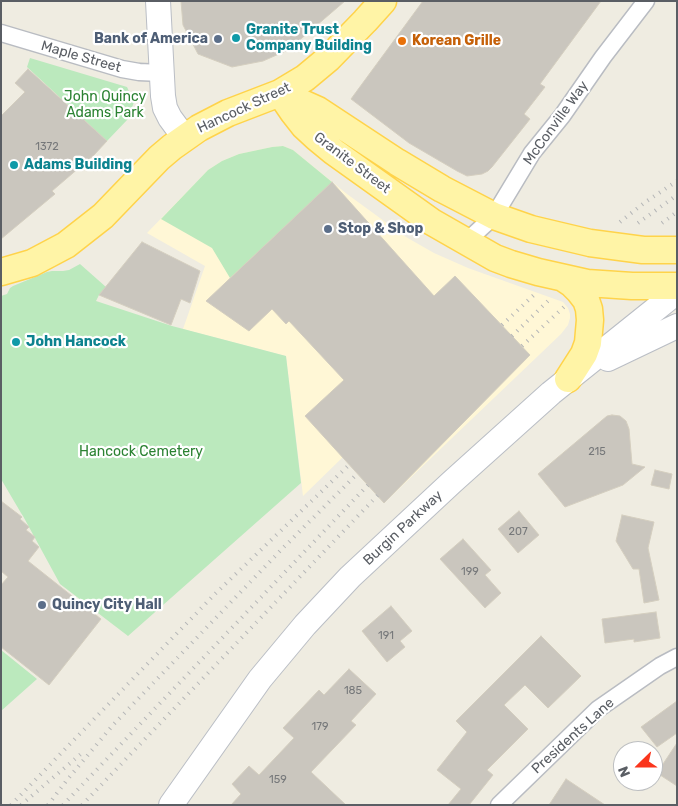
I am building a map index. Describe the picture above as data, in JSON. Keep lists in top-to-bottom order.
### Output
{
  "streets": {
    "main road": ["Hancock Street", "Granite Street", "Burgin Parkway"],
    "street": ["Maple Street", "McConville Way", "Presidents Lane"]
  },
  "crossings": [
    ["Hancock Street", "Granite Street"],
    ["McConville Way", "Granite Street"]
  ],
  "parks": ["John Quincy Adams Park", "Hancock Cemetery"],
  "places": [
    "Granite Trust Company Building",
    "Bank of America",
    "Korean Grille",
    "Adams Building",
    "Stop & Shop",
    "John Hancock",
    "Quincy City Hall"
  ],
  "house_numbers": [
    "1372",
    "215",
    "207",
    "199",
    "191",
    "185",
    "179",
    "159"
  ],
  "north": "left"
}
